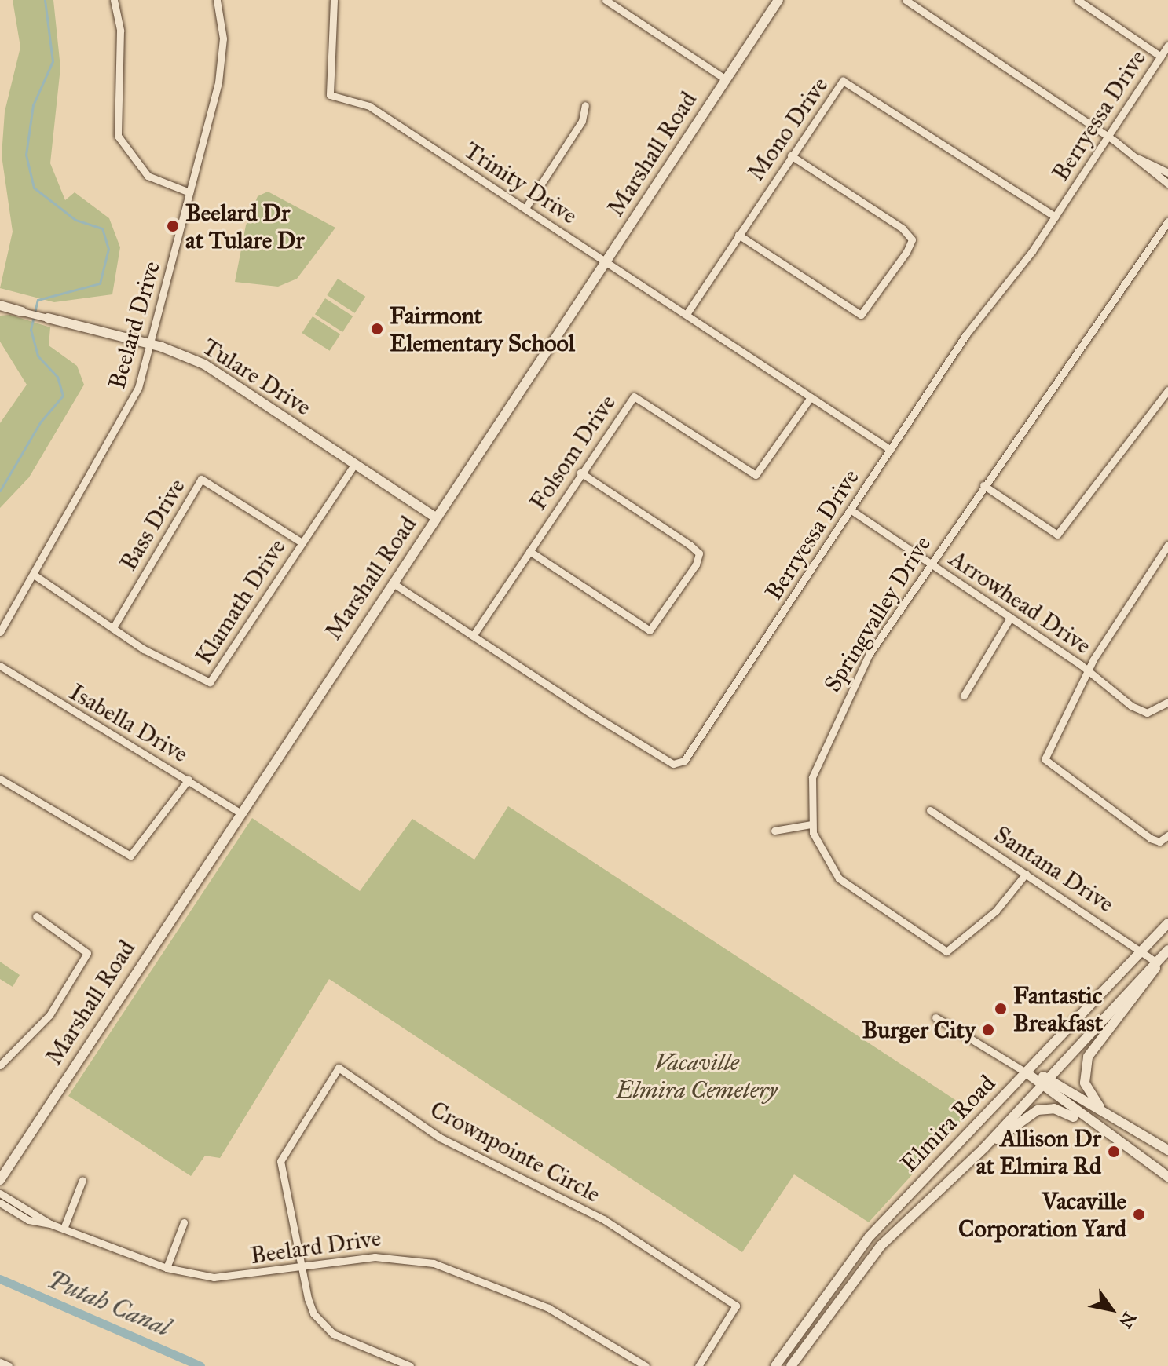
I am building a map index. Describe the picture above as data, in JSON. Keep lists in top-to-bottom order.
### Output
{
  "streets": {
    "street": [
      "Berryessa Drive",
      "Mono Drive",
      "Marshall Road",
      "Trinity Drive",
      "Beelard Drive",
      "Tulare Drive",
      "Folsom Drive",
      "Bass Drive",
      "Klamath Drive",
      "Arrowhead Drive",
      "Springvalley Drive",
      "Isabella Drive",
      "Santana Drive",
      "Elmira Road",
      "Crownpointe Circle"
    ]
  },
  "crossings": [
    ["Berryessa Drive", "Mono Drive"],
    ["Berryessa Drive", "Marshall Road"],
    ["Berryessa Drive", "Trinity Drive"],
    ["Berryessa Drive", "Folsom Drive"],
    ["Berryessa Drive", "Arrowhead Drive"],
    ["Mono Drive", "Trinity Drive"],
    ["Marshall Road", "Trinity Drive"],
    ["Marshall Road", "Tulare Drive"],
    ["Marshall Road", "Isabella Drive"],
    ["Trinity Drive", "Folsom Drive"],
    ["Beelard Drive", "Tulare Drive"],
    ["Beelard Drive", "Klamath Drive"],
    ["Beelard Drive", "Crownpointe Circle"],
    ["Tulare Drive", "Klamath Drive"],
    ["Bass Drive", "Klamath Drive"],
    ["Arrowhead Drive", "Springvalley Drive"],
    ["Springvalley Drive", "Santana Drive"],
    ["Santana Drive", "Elmira Road"]
  ],
  "water": ["Putah Canal"],
  "parks": ["Vacaville Elmira Cemetery"],
  "places": [
    "Beelard Dr at Tulare Dr",
    "Fairmont Elementary School",
    "Fantastic Breakfast",
    "Burger City",
    "Allison Dr at Elmira Rd",
    "Vacaville Corporation Yard"
  ],
  "north": "bottom right"
}
